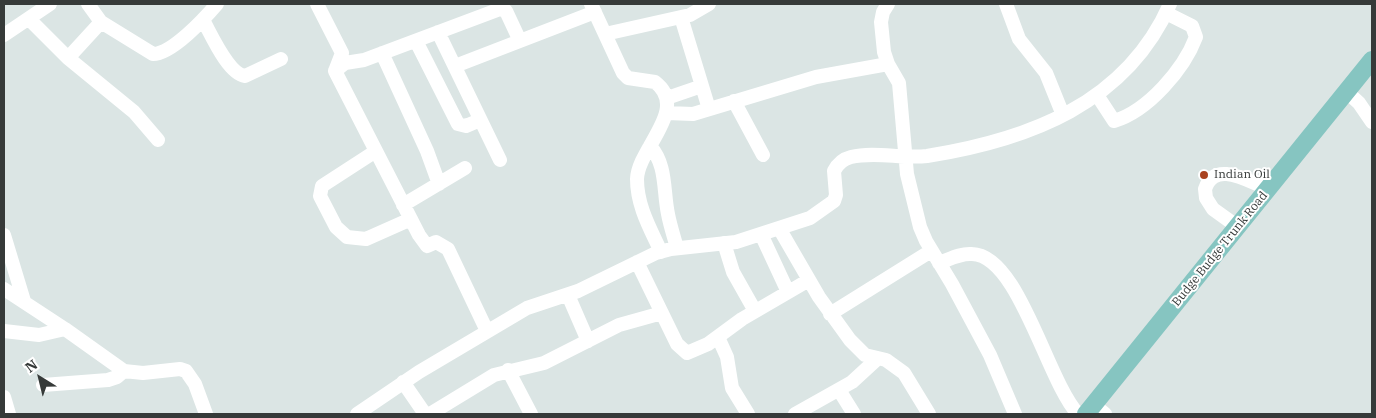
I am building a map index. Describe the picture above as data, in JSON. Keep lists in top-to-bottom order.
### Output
{
  "streets": {
    "main road": ["Budge Budge Trunk Road"]
  },
  "places": ["Indian Oil"],
  "north": "top left"
}
